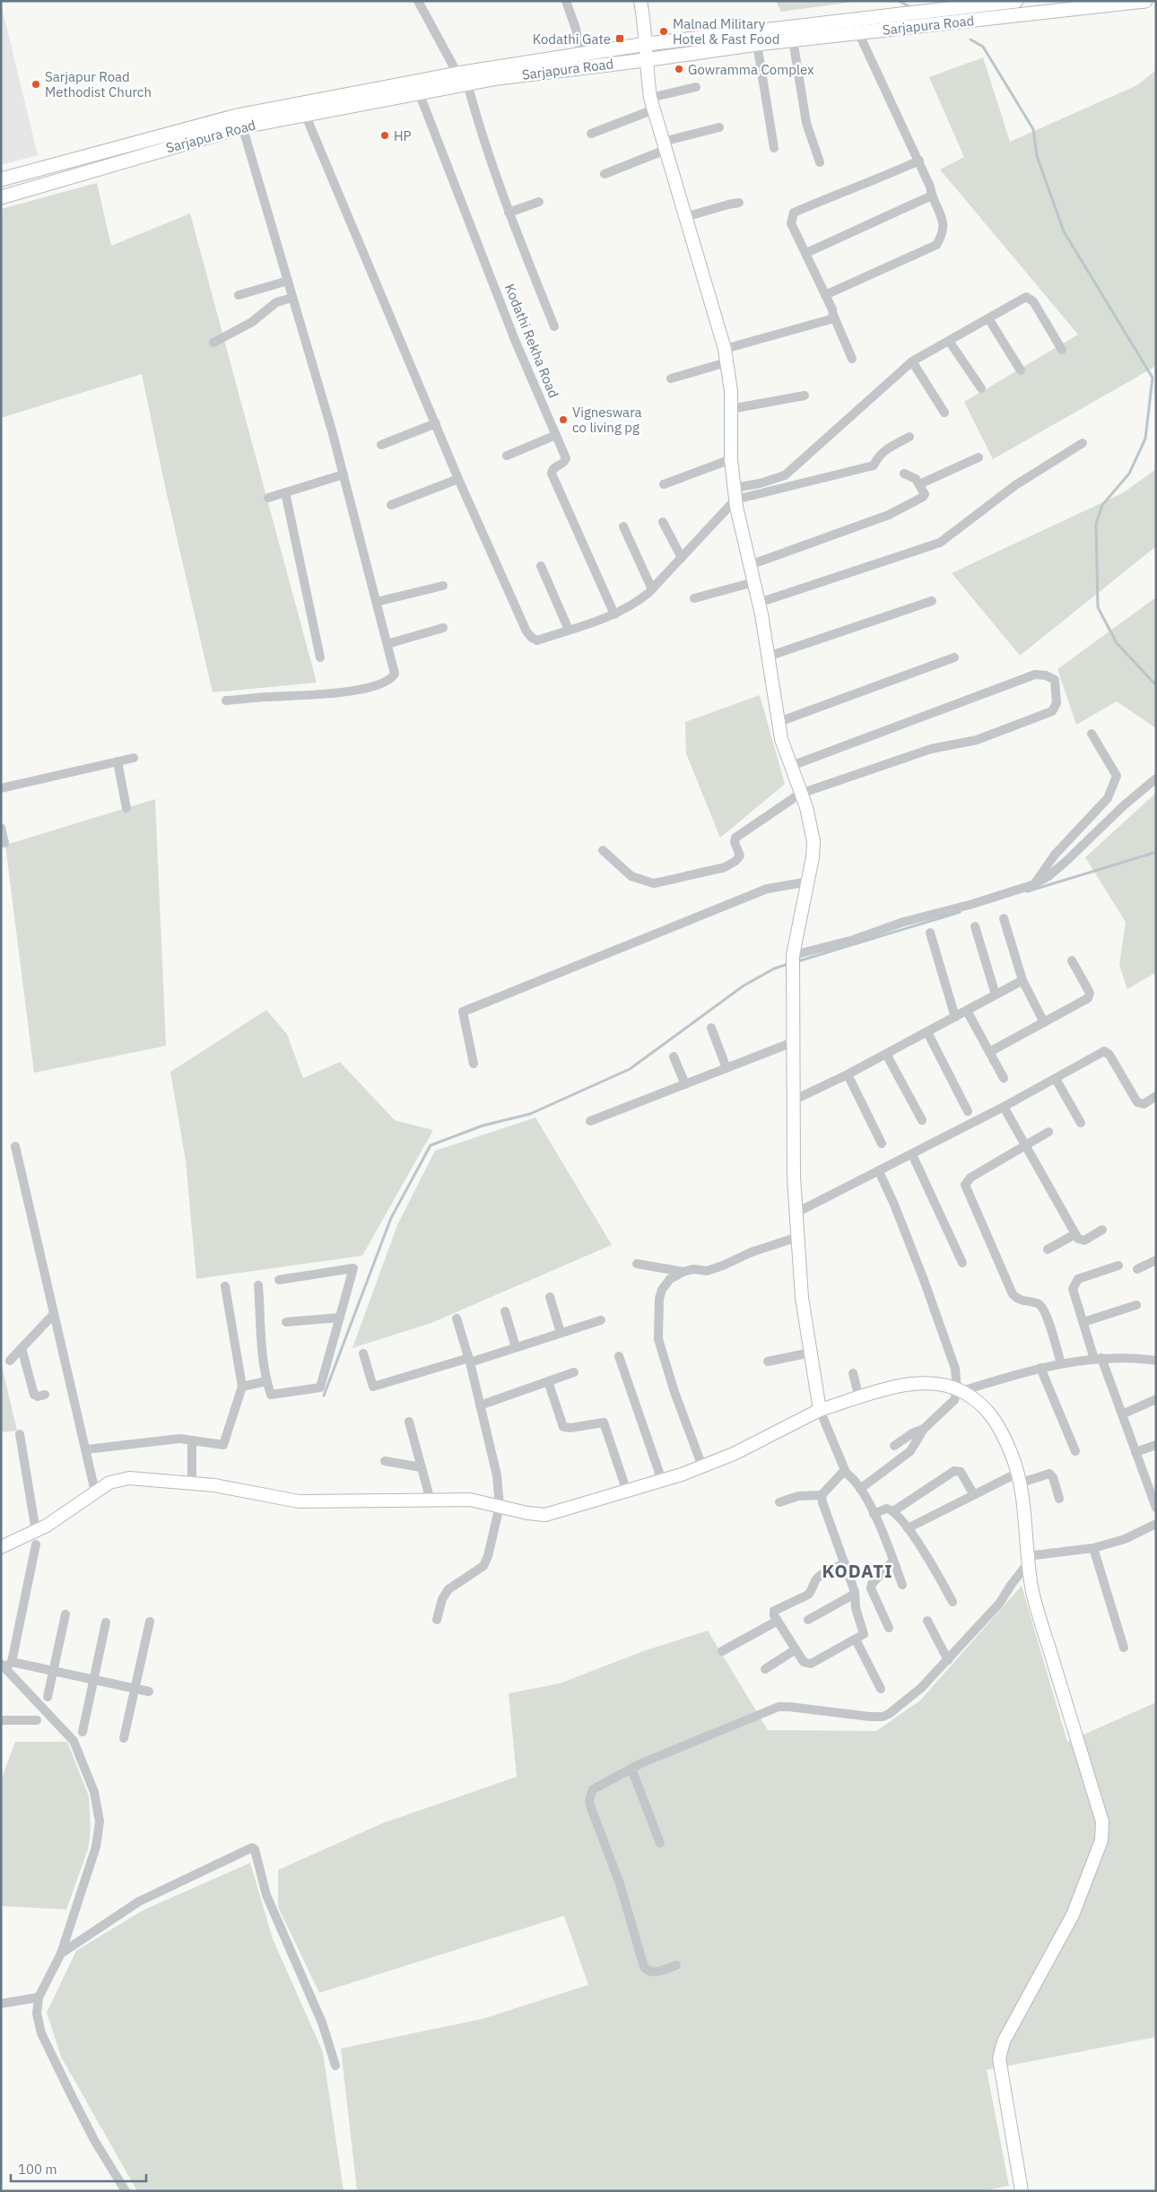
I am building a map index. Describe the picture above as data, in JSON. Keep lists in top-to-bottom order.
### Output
{
  "streets": {
    "main road": ["Sarjapura Road"],
    "street": ["Kodathi Rekha Road"]
  },
  "crossings": [
    ["Sarjapura Road", "Kodathi Rekha Road"]
  ],
  "districts": ["KODATI"],
  "places": {
    "other": [
      "Malnad Military Hotel & Fast Food",
      "Gowramma Complex",
      "Sarjapur Road Methodist Church",
      "HP",
      "Vigneswara co living pg"
    ],
    "transit": ["Kodathi Gate"]
  },
  "scale_bar": "100 m"
}
